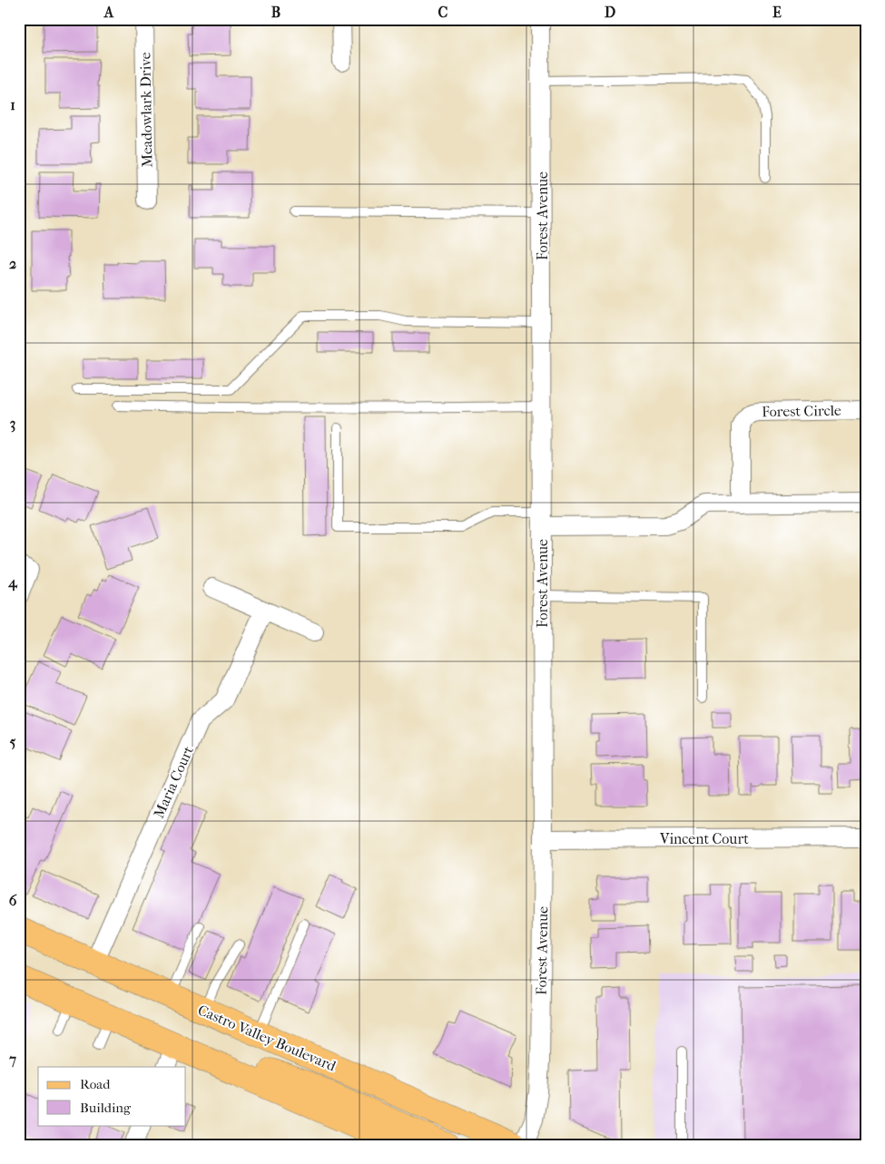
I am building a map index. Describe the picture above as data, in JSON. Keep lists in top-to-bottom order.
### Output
{
  "streets": {
    "main road": ["Castro Valley Boulevard"],
    "street": [
      "Meadowlark Drive",
      "Forest Avenue",
      "Forest Circle",
      "Maria Court",
      "Vincent Court"
    ]
  },
  "crossings": [
    ["Forest Avenue", "Vincent Court"],
    ["Maria Court", "Castro Valley Boulevard"]
  ],
  "legend": ["Road", "Building"],
  "grid": {
    "columns": [
      "A",
      "B",
      "C",
      "D",
      "E"
    ],
    "rows": [
      "1",
      "2",
      "3",
      "4",
      "5",
      "6",
      "7"
    ]
  }
}
